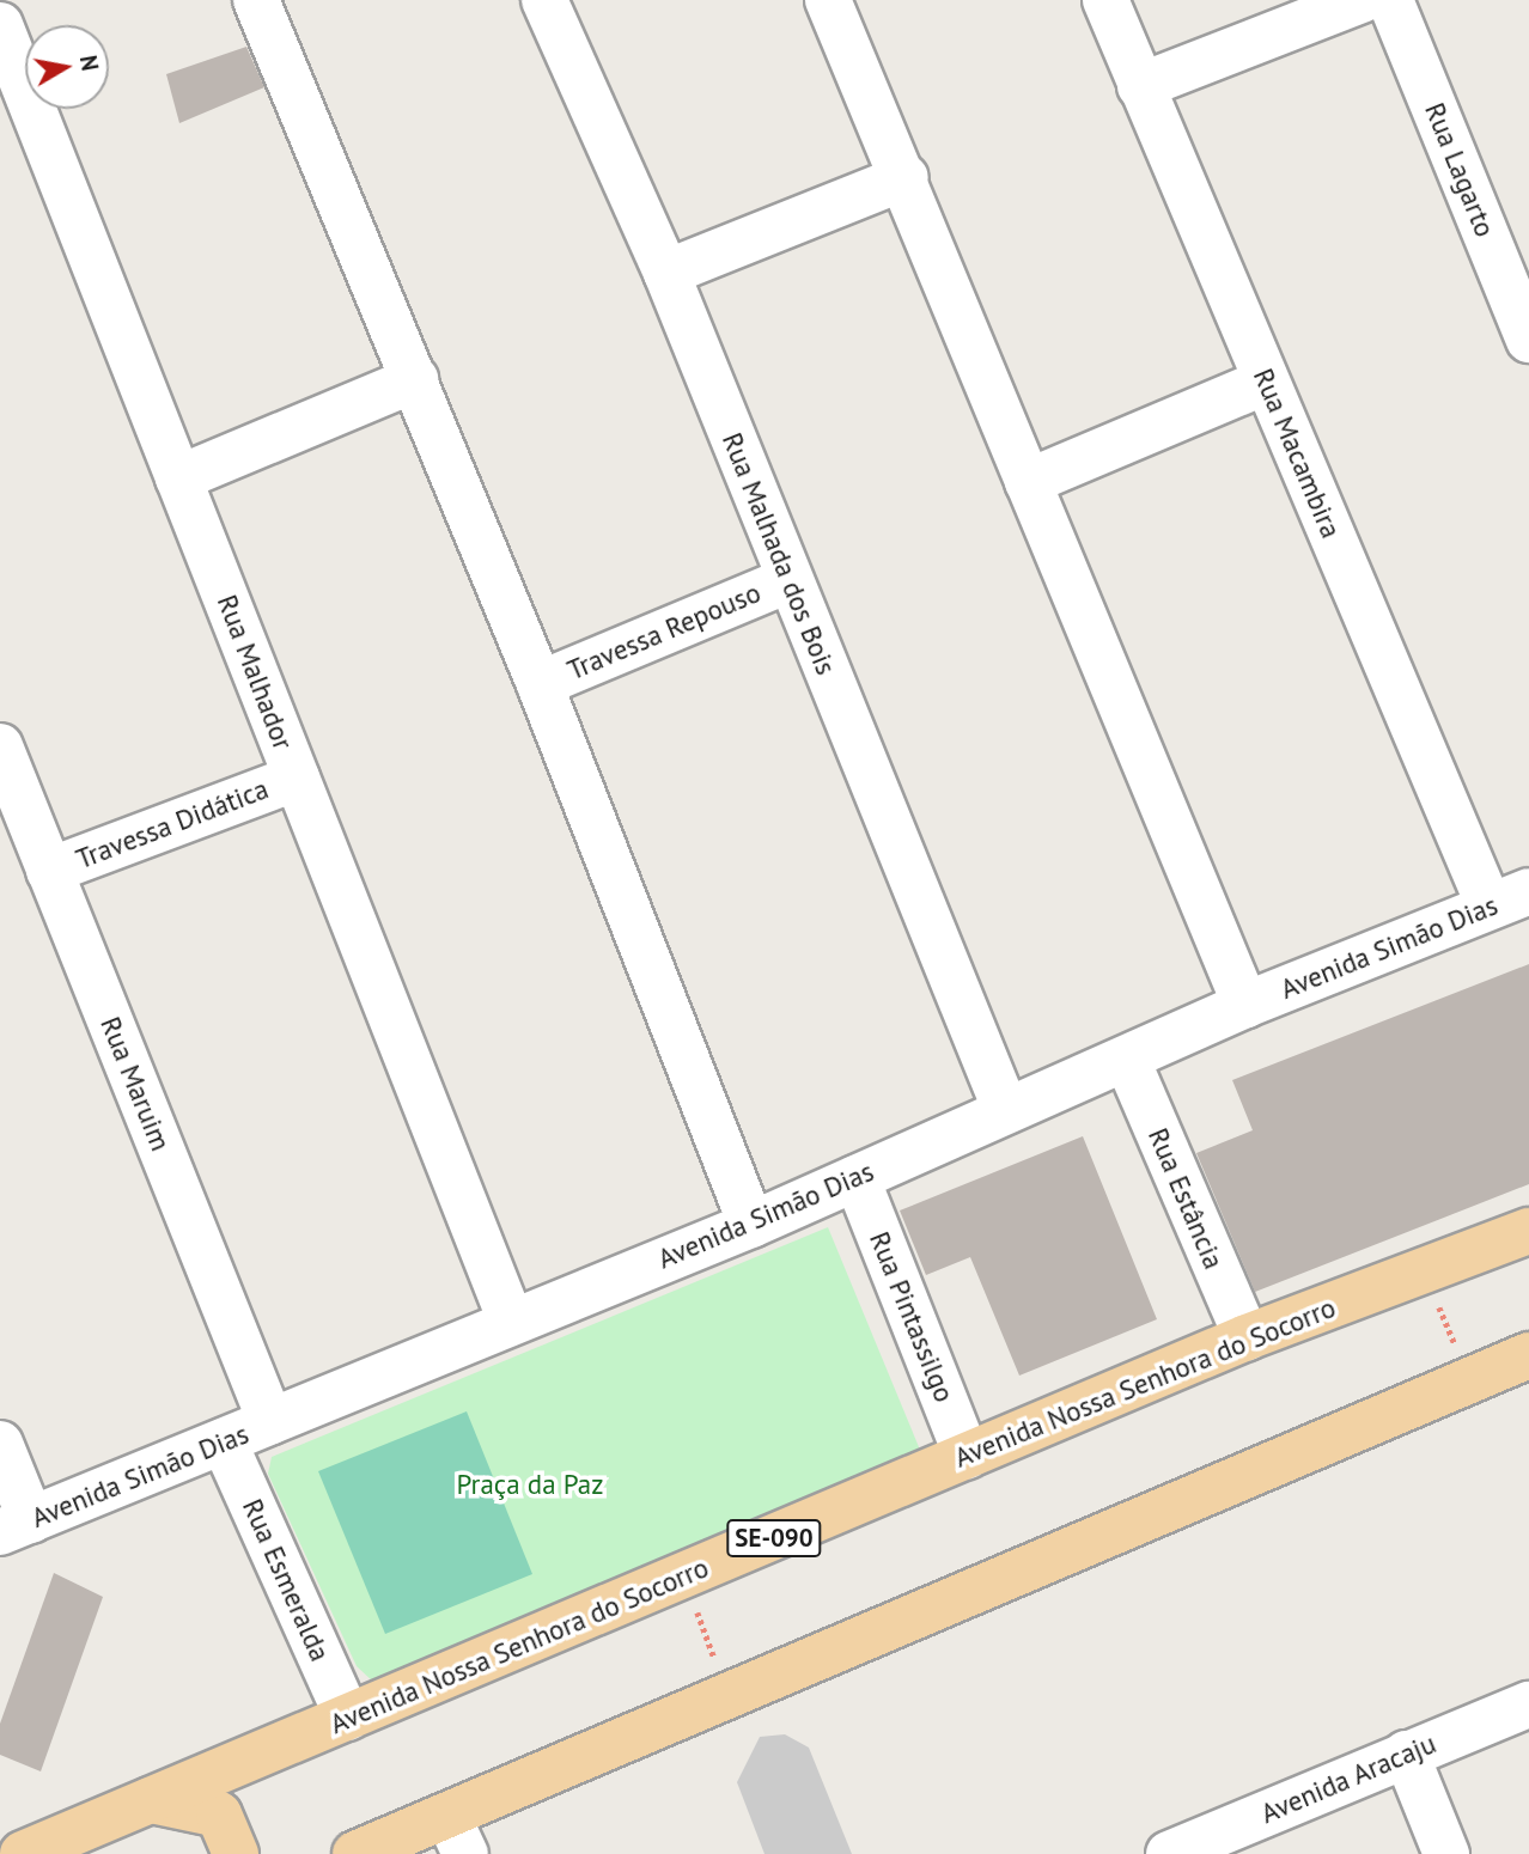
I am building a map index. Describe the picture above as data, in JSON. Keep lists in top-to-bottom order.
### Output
{
  "streets": {
    "main road": ["Avenida Nossa Senhora do Socorro", "SE-090"],
    "street": [
      "Rua Lagarto",
      "Rua Macambira",
      "Rua Malhada dos Bois",
      "Travessa Repouso",
      "Rua Malhador",
      "Travessa Didática",
      "Avenida Simão Dias",
      "Rua Maruim",
      "Rua Estância",
      "Rua Pintassilgo",
      "Rua Esmeralda",
      "Avenida Aracaju"
    ]
  },
  "crossings": [
    ["Rua Macambira", "Avenida Simão Dias"],
    ["Rua Malhada dos Bois", "Travessa Repouso"],
    ["Rua Malhada dos Bois", "Avenida Simão Dias"],
    ["Rua Malhador", "Travessa Didática"],
    ["Rua Malhador", "Avenida Simão Dias"],
    ["Travessa Didática", "Rua Maruim"],
    ["Avenida Simão Dias", "Rua Maruim"],
    ["Avenida Simão Dias", "Rua Estância"],
    ["Avenida Simão Dias", "Rua Pintassilgo"],
    ["Avenida Simão Dias", "Rua Esmeralda"],
    ["Rua Estância", "Avenida Nossa Senhora do Socorro"],
    ["Rua Pintassilgo", "Avenida Nossa Senhora do Socorro"],
    ["Avenida Nossa Senhora do Socorro", "Rua Esmeralda"]
  ],
  "parks": ["Praça da Paz"],
  "north": "right"
}
